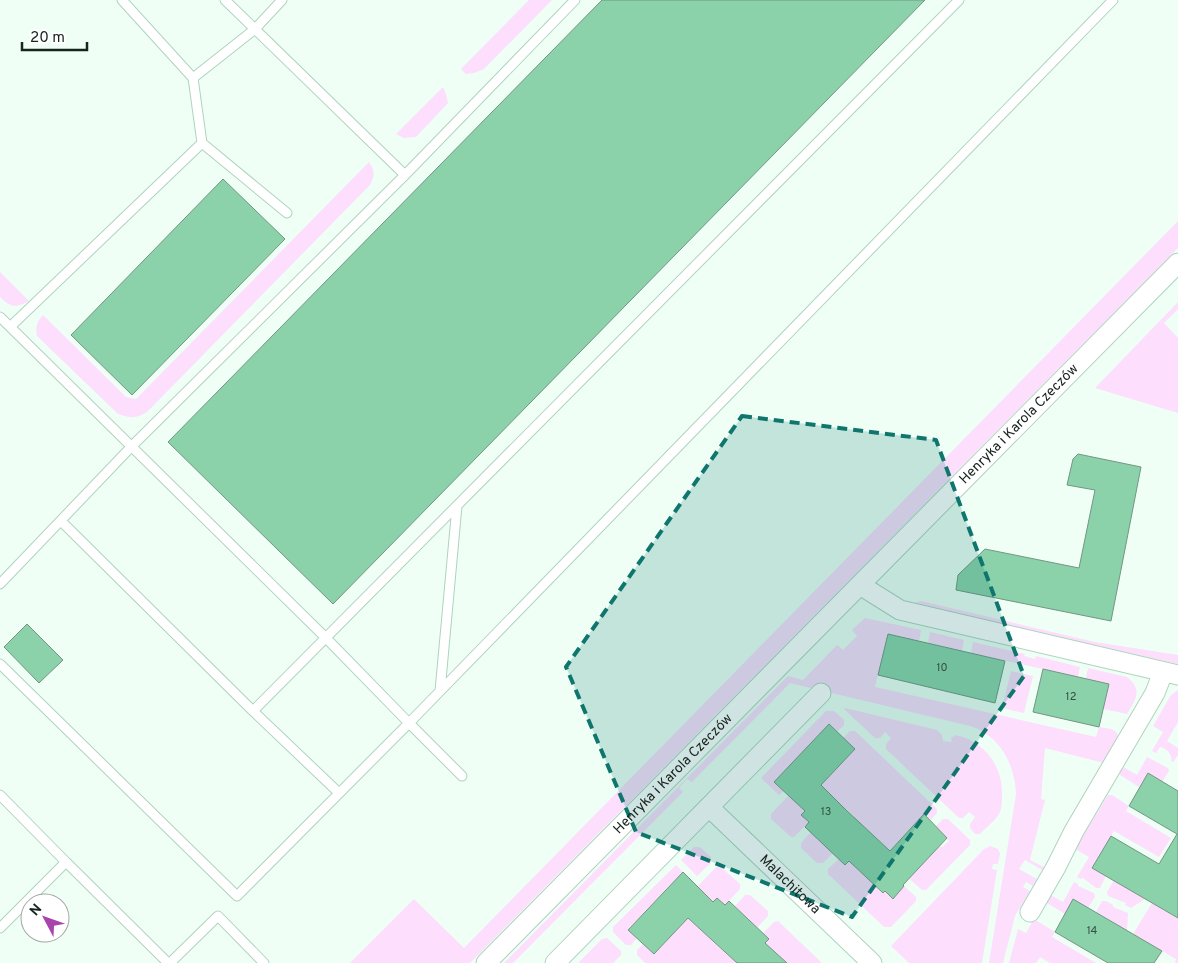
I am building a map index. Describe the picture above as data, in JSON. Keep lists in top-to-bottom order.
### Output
{
  "streets": {
    "street": ["Henryka i Karola Czeczów", "Malachitowa"]
  },
  "house_numbers": [
    "10",
    "12",
    "13",
    "14"
  ],
  "scale_bar": "20 m",
  "north": "top left"
}
